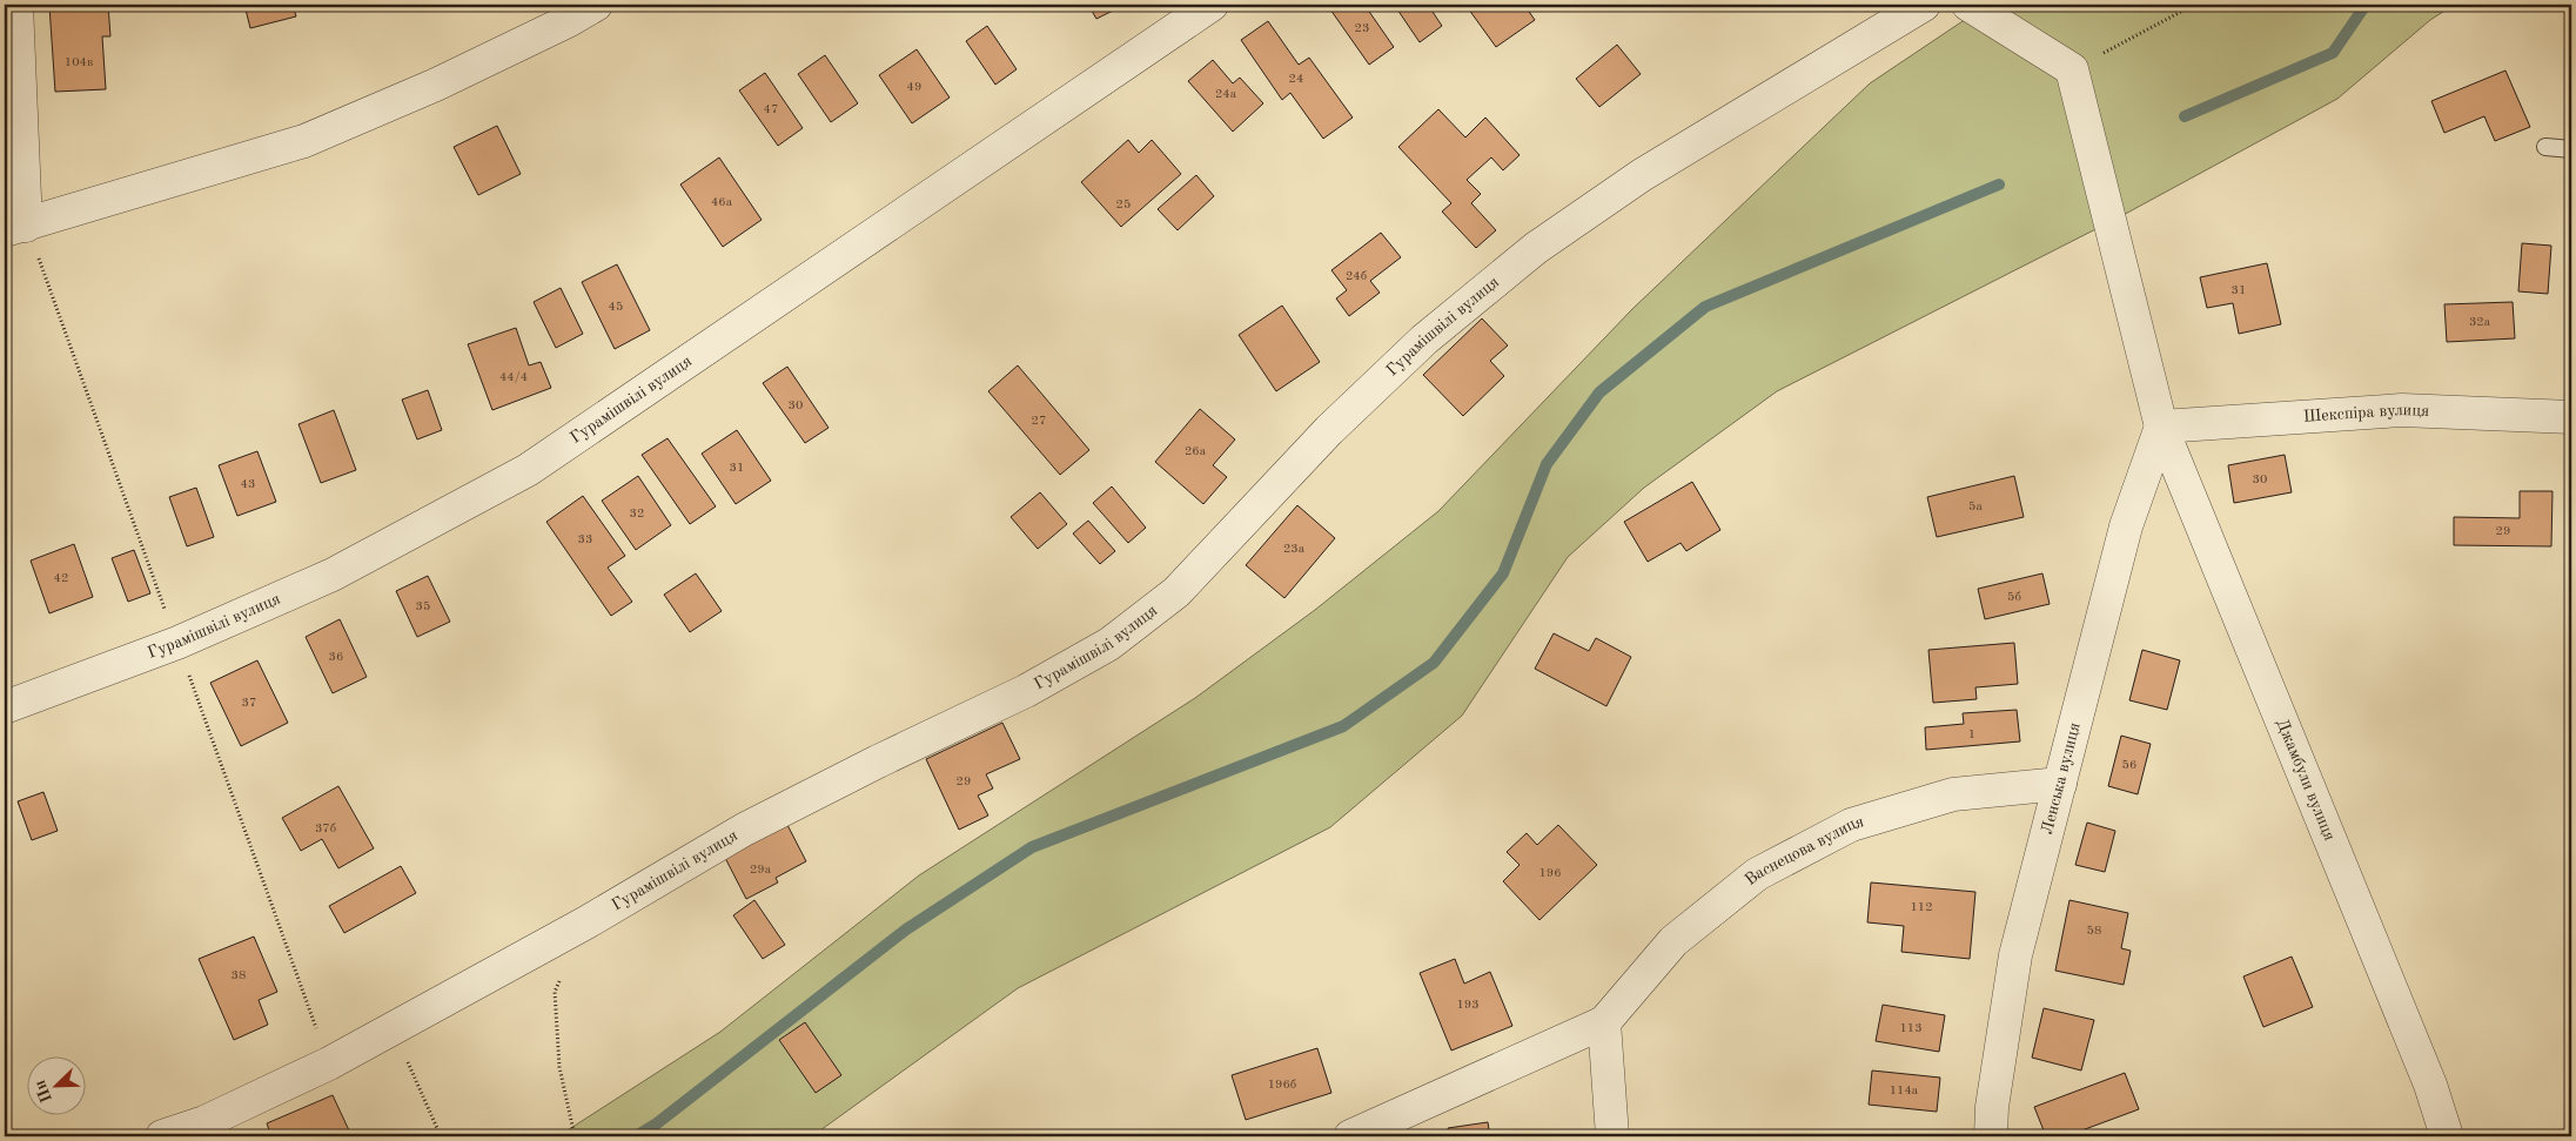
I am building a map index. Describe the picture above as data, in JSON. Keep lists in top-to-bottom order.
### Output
{
  "streets": {
    "street": [
      "Гурамішвілі вулиця",
      "Шекспіра вулиця",
      "Ленська вулиця",
      "Джамбули вулиця",
      "Васнецова вулиця"
    ]
  },
  "crossings": [
    ["Шекспіра вулиця", "Ленська вулиця"],
    ["Шекспіра вулиця", "Джамбули вулиця"],
    ["Ленська вулиця", "Джамбули вулиця"],
    ["Ленська вулиця", "Васнецова вулиця"]
  ],
  "house_numbers": [
    "23",
    "104в",
    "24",
    "49",
    "24а",
    "47",
    "46а",
    "25",
    "24б",
    "31",
    "45",
    "32а",
    "44/4",
    "30",
    "27",
    "26а",
    "31",
    "30",
    "43",
    "5а",
    "32",
    "29",
    "33",
    "23а",
    "42",
    "5б",
    "35",
    "36",
    "37",
    "1",
    "56",
    "29",
    "37б",
    "29а",
    "196",
    "112",
    "58",
    "38",
    "193",
    "113",
    "196б",
    "114а"
  ],
  "north": "bottom left"
}
